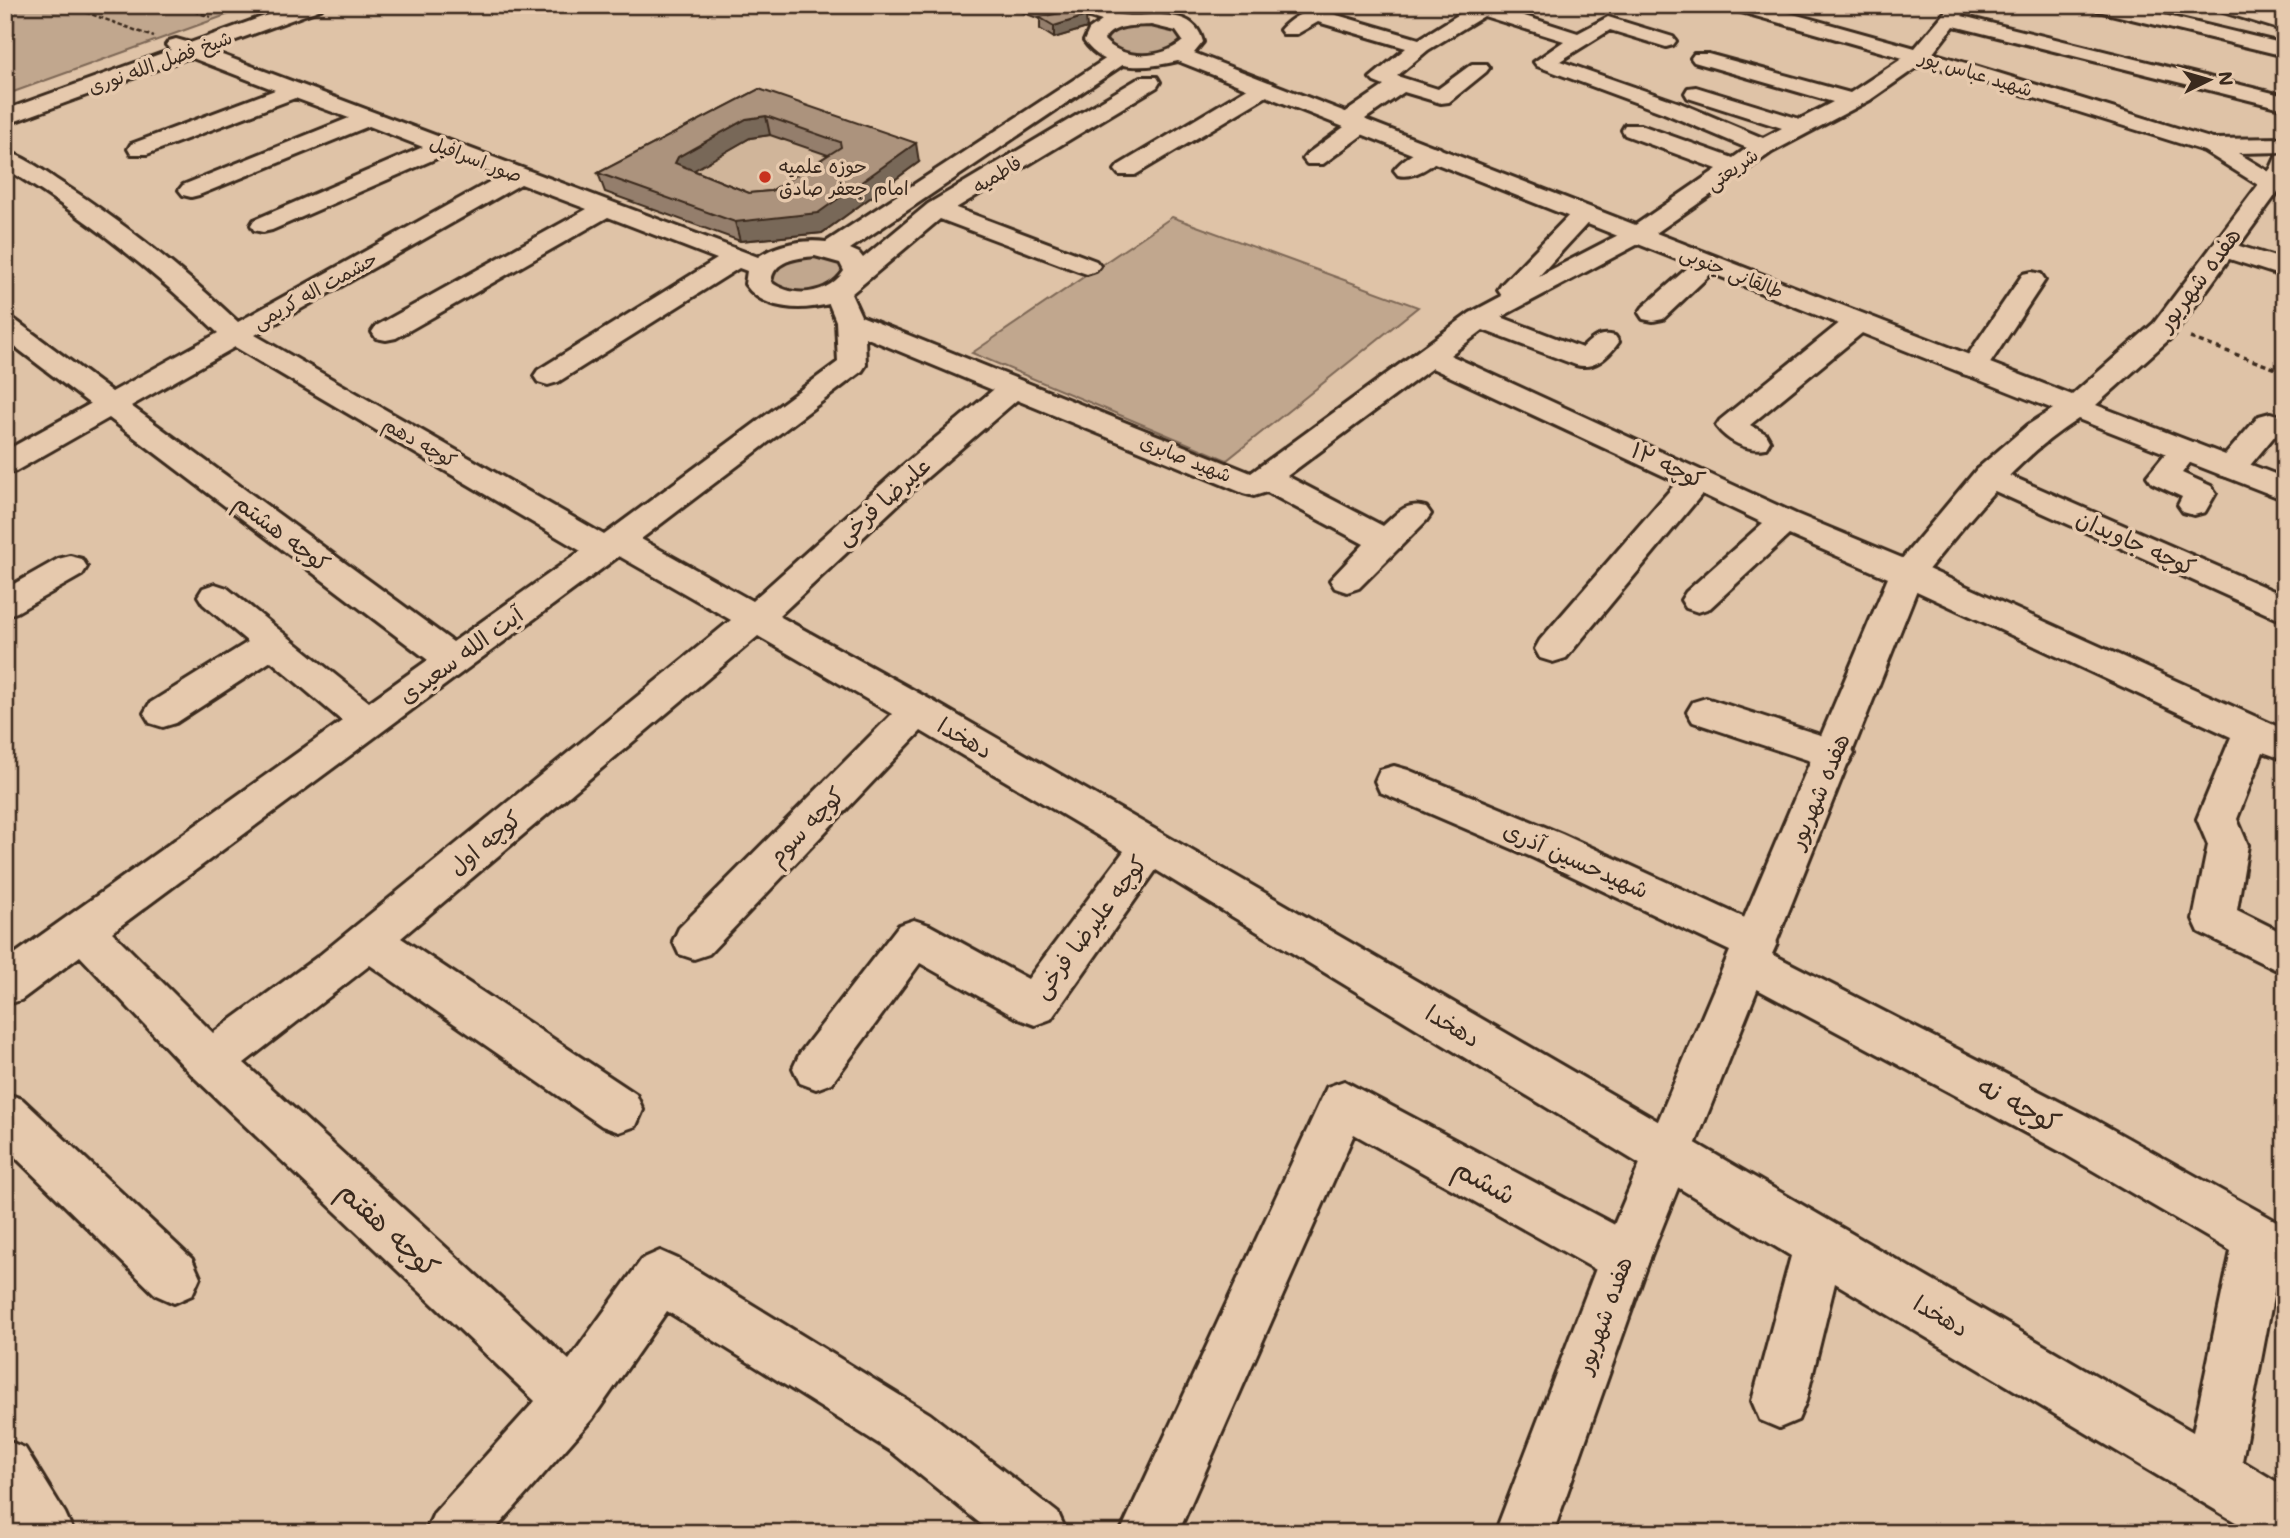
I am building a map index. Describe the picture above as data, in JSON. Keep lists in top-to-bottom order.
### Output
{
  "streets": {
    "street": [
      "شیخ فضل الله نوری",
      "شهید عباس پور",
      "صور اسرافیل",
      "شریعتی",
      "فاطمیه",
      "طالقانی جنوبی",
      "هفده شهریور",
      "حشمت اله کریمی",
      "کوچه دهم",
      "شهید صابری",
      "کوچه ۱۲",
      "علیرضا فرخی",
      "کوچه هشتم",
      "کوچه جاویدان",
      "آیت الله سعیدی",
      "دهخدا",
      "کوچه سوم",
      "کوچه اول",
      "شهیدحسین آذری",
      "کوچه علیرضا فرخی",
      "کوچه نه",
      "ششم",
      "کوچه هفتم"
    ]
  },
  "crossings": [
    ["شیخ فضل الله نوری", "صور اسرافیل"],
    ["شهید عباس پور", "شریعتی"],
    ["صور اسرافیل", "حشمت اله کریمی"],
    ["شریعتی", "طالقانی جنوبی"],
    ["شریعتی", "شهید صابری"],
    ["فاطمیه", "شهید صابری"],
    ["فاطمیه", "آیت الله سعیدی"],
    ["طالقانی جنوبی", "هفده شهریور"],
    ["هفده شهریور", "کوچه ۱۲"],
    ["هفده شهریور", "کوچه جاویدان"],
    ["هفده شهریور", "دهخدا"],
    ["هفده شهریور", "شهیدحسین آذری"],
    ["هفده شهریور", "کوچه نه"],
    ["هفده شهریور", "ششم"],
    ["حشمت اله کریمی", "کوچه دهم"],
    ["حشمت اله کریمی", "کوچه هشتم"],
    ["کوچه دهم", "آیت الله سعیدی"],
    ["کوچه دهم", "دهخدا"],
    ["شهید صابری", "کوچه ۱۲"],
    ["شهید صابری", "علیرضا فرخی"],
    ["شهید صابری", "آیت الله سعیدی"],
    ["علیرضا فرخی", "دهخدا"],
    ["علیرضا فرخی", "کوچه اول"],
    ["کوچه هشتم", "آیت الله سعیدی"],
    ["آیت الله سعیدی", "دهخدا"],
    ["آیت الله سعیدی", "کوچه هفتم"],
    ["دهخدا", "کوچه سوم"],
    ["دهخدا", "کوچه اول"],
    ["دهخدا", "کوچه علیرضا فرخی"],
    ["کوچه اول", "کوچه هفتم"],
    ["شهیدحسین آذری", "کوچه نه"]
  ],
  "places": ["حوزه علمیه امام جعفر صادق"],
  "north": "right"
}
